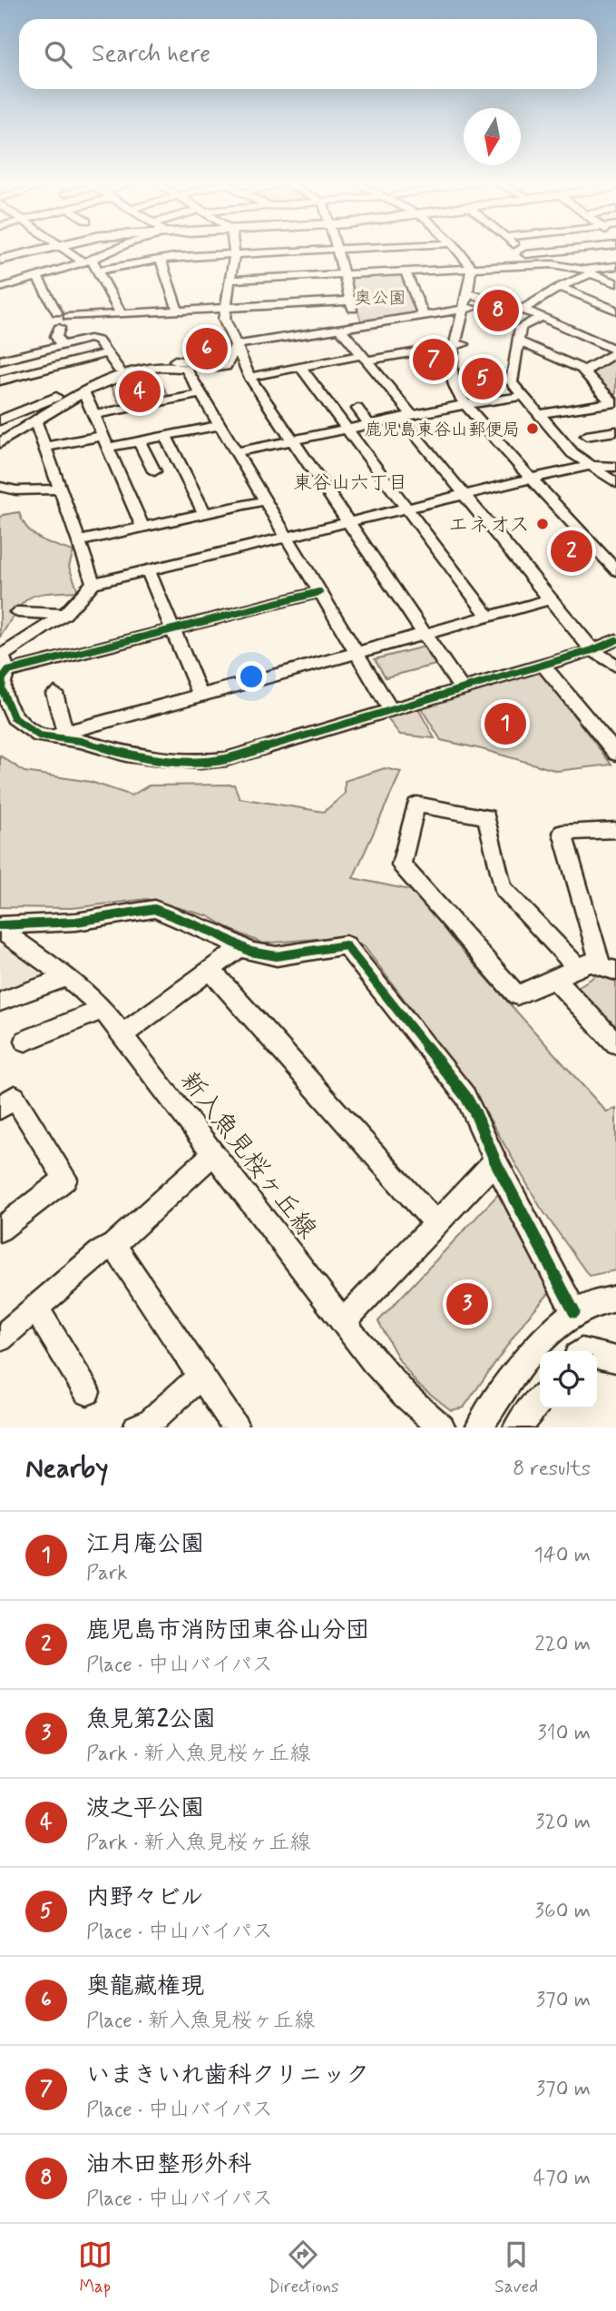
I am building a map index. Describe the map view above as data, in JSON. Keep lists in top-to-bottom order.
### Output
{
  "streets": {
    "street": ["新入魚見桜ヶ丘線"]
  },
  "districts": ["東谷山六丁目"],
  "parks": ["奥公園"],
  "places": ["鹿児島東谷山郵便局", "エネオス"],
  "north": "bottom",
  "page": {
    "search": "Search here",
    "pins": [
      "8",
      "6",
      "7",
      "5",
      "4",
      "2",
      "1",
      "3"
    ],
    "heading": ["Nearby", "8 results"],
    "list": [
      {
        "mark": "1",
        "name": "江月庵公園",
        "note": "Park",
        "value": "140 m"
      },
      {
        "mark": "2",
        "name": "鹿児島市消防団東谷山分団",
        "note": "Place · 中山バイパス",
        "value": "220 m"
      },
      {
        "mark": "3",
        "name": "魚見第2公園",
        "note": "Park · 新入魚見桜ヶ丘線",
        "value": "310 m"
      },
      {
        "mark": "4",
        "name": "波之平公園",
        "note": "Park · 新入魚見桜ヶ丘線",
        "value": "320 m"
      },
      {
        "mark": "5",
        "name": "内野々ビル",
        "note": "Place · 中山バイパス",
        "value": "360 m"
      },
      {
        "mark": "6",
        "name": "奥龍藏権現",
        "note": "Place · 新入魚見桜ヶ丘線",
        "value": "370 m"
      },
      {
        "mark": "7",
        "name": "いまきいれ歯科クリニック",
        "note": "Place · 中山バイパス",
        "value": "370 m"
      },
      {
        "mark": "8",
        "name": "油木田整形外科",
        "note": "Place · 中山バイパス",
        "value": "470 m"
      }
    ],
    "nav": ["Map", "Directions", "Saved"]
  }
}
